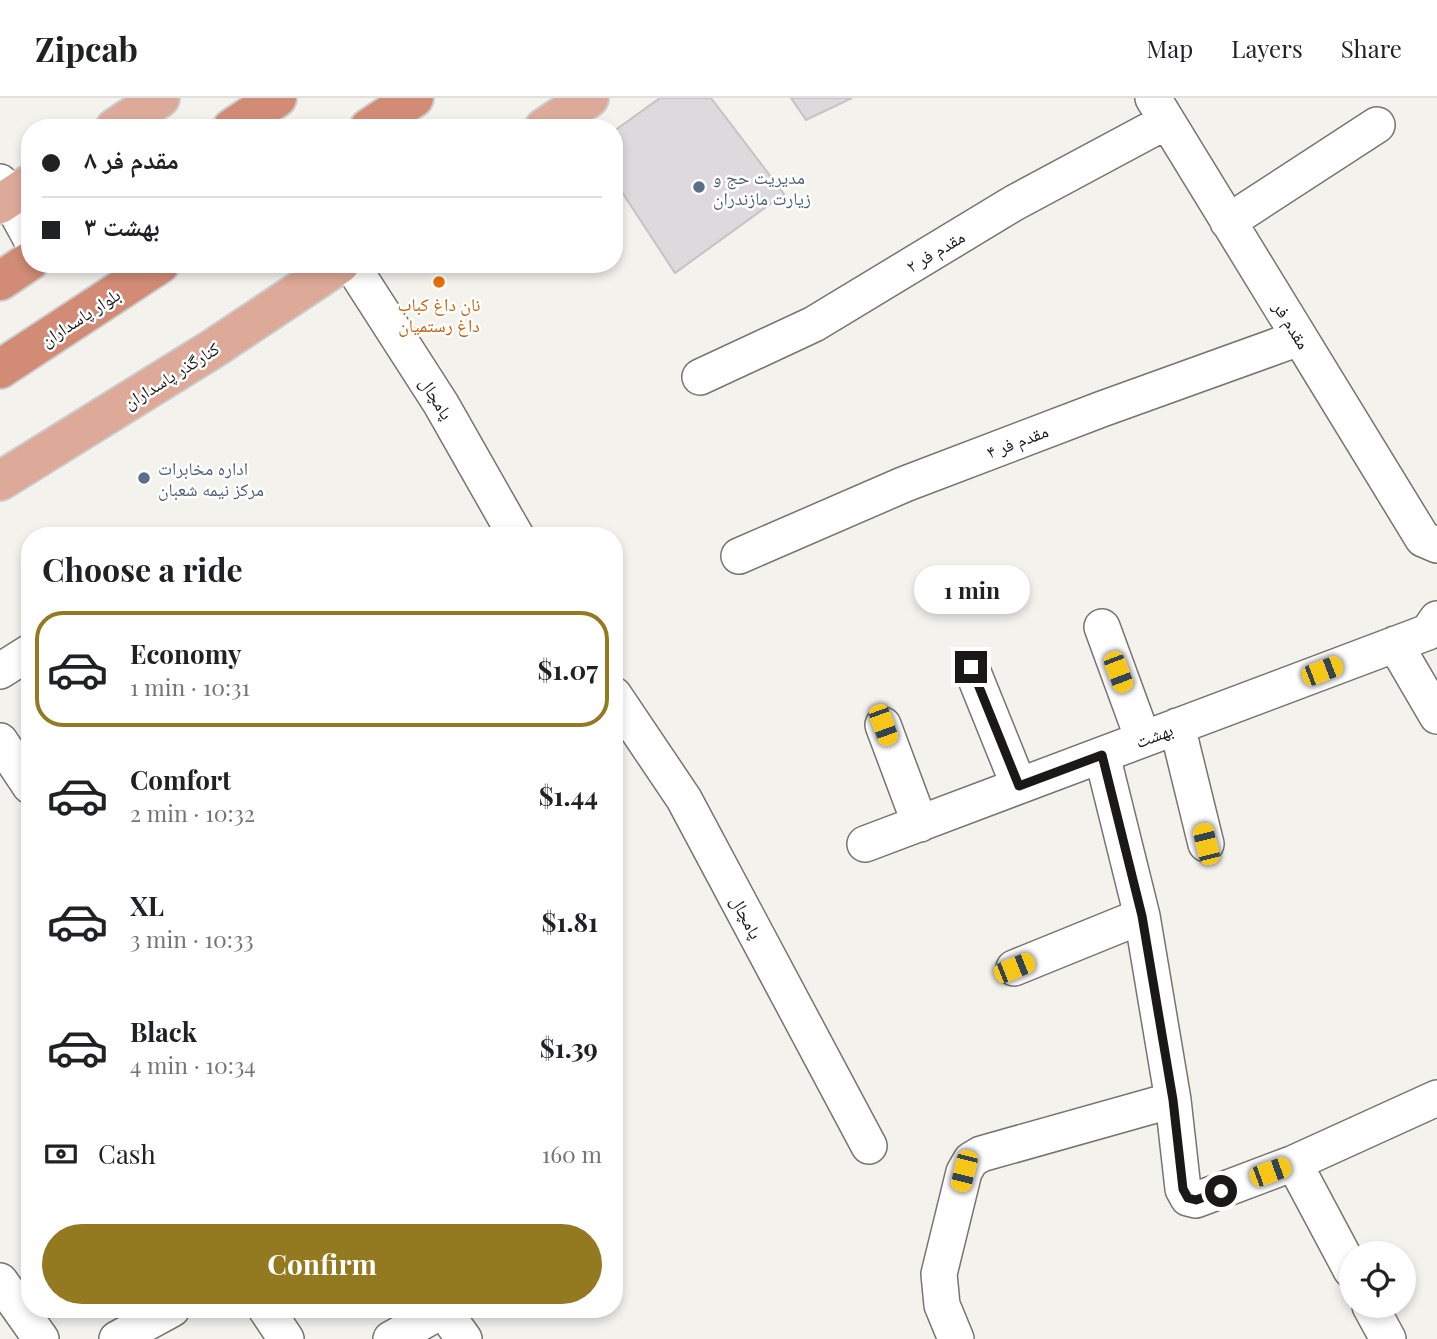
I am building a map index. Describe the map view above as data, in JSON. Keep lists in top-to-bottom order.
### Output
{
  "streets": {
    "highway": ["بلوار پاسداران"],
    "main road": ["کنارگذر پاسداران"],
    "street": [
      "مقدم فر ۲",
      "مقدم فر",
      "پامچال",
      "مقدم فر ۴",
      "بهشت"
    ]
  },
  "crossings": [
    ["مقدم فر ۲", "مقدم فر"],
    ["مقدم فر", "مقدم فر ۴"]
  ],
  "places": ["مدیریت حج و زیارت مازندران", "نان داغ کباب داغ رستمیان", "اداره مخابرات مرکز نیمه شعبان"],
  "page": {
    "header": "Zipcab",
    "nav": ["Map", "Layers", "Share"],
    "banner": ["مقدم فر ۸", "بهشت ۳"],
    "heading": "Choose a ride",
    "bubble": "1 min",
    "list": [
      {
        "name": "Economy",
        "note": "1 min · 10:31",
        "value": "$1.07"
      },
      {
        "name": "Comfort",
        "note": "2 min · 10:32",
        "value": "$1.44"
      },
      {
        "name": "XL",
        "note": "3 min · 10:33",
        "value": "$1.81"
      },
      {
        "name": "Black",
        "note": "4 min · 10:34",
        "value": "$1.39"
      }
    ],
    "pay": ["Cash", "160 m"],
    "buttons": "Confirm"
  }
}
